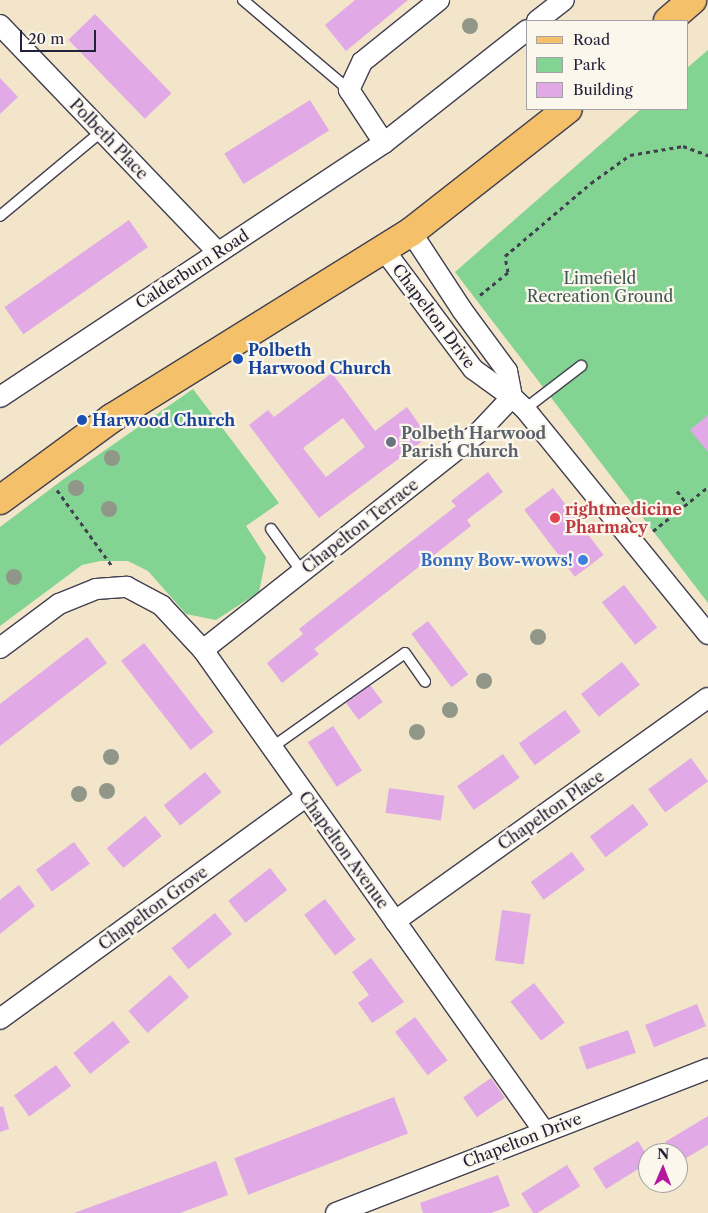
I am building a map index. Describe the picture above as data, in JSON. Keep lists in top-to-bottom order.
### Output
{
  "streets": {
    "street": [
      "Polbeth Place",
      "Calderburn Road",
      "Chapelton Drive",
      "Chapelton Terrace",
      "Chapelton Place",
      "Chapelton Avenue",
      "Chapelton Grove"
    ]
  },
  "crossings": [
    ["Polbeth Place", "Calderburn Road"],
    ["Chapelton Drive", "Chapelton Terrace"],
    ["Chapelton Drive", "Chapelton Avenue"],
    ["Chapelton Terrace", "Chapelton Avenue"],
    ["Chapelton Place", "Chapelton Avenue"],
    ["Chapelton Avenue", "Chapelton Grove"]
  ],
  "parks": ["Limefield Recreation Ground"],
  "places": [
    "Polbeth Harwood Church",
    "Harwood Church",
    "Polbeth Harwood Parish Church",
    "rightmedicine Pharmacy",
    "Bonny Bow-wows!"
  ],
  "legend": ["Road", "Park", "Building"],
  "scale_bar": "20 m",
  "north": "top"
}
